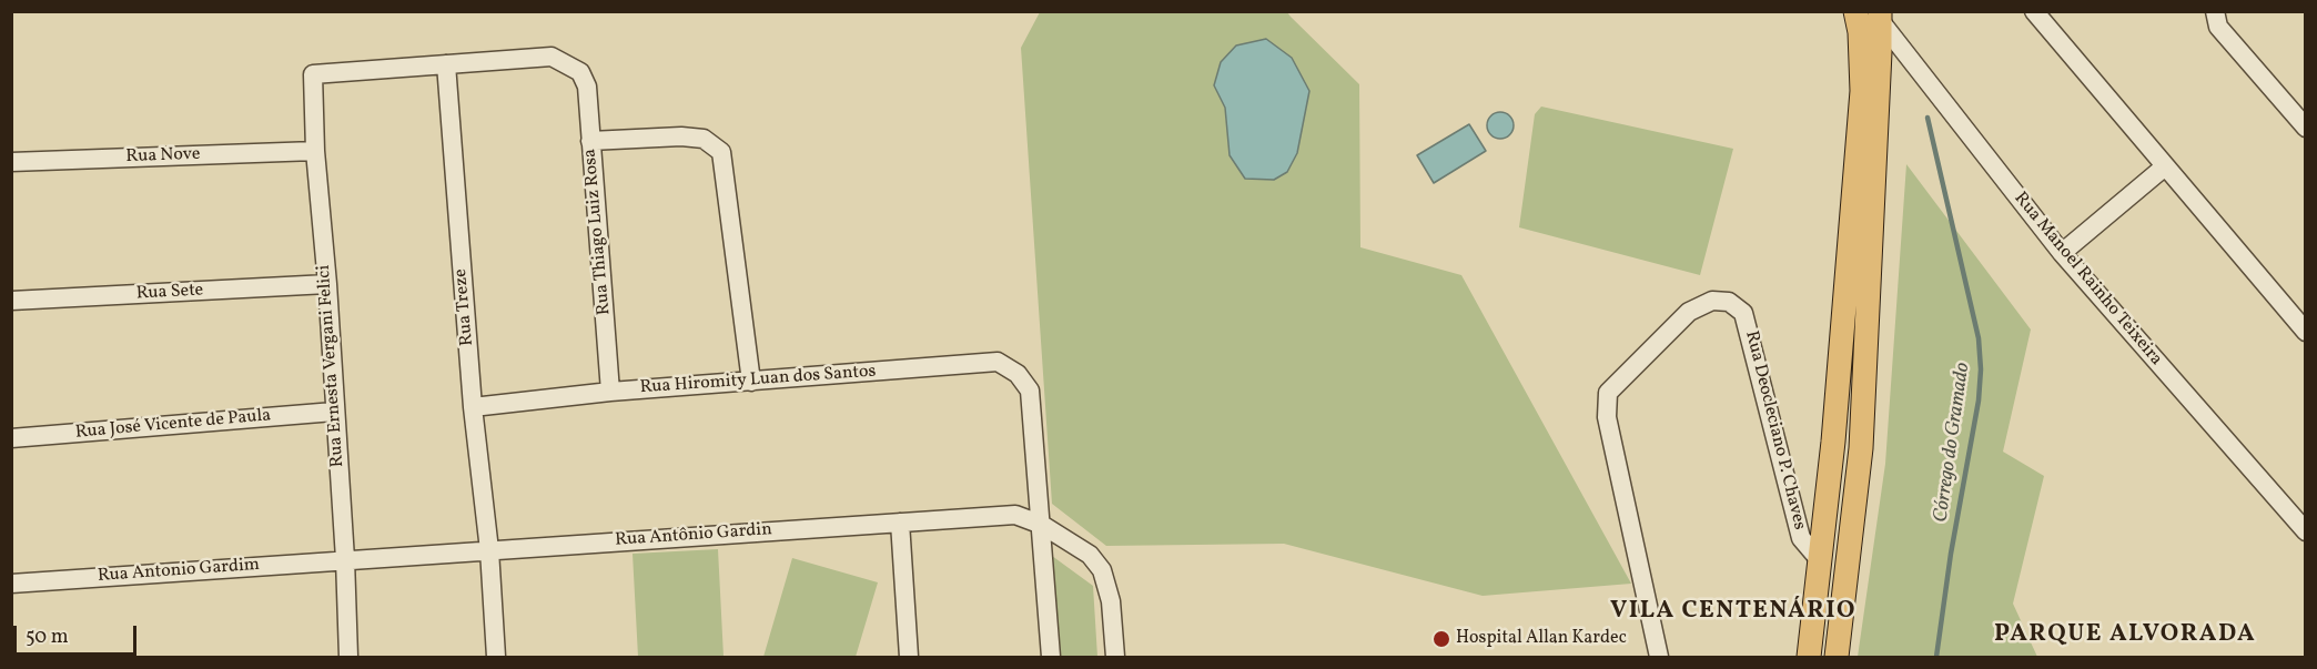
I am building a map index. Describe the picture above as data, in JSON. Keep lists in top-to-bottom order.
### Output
{
  "streets": {
    "street": [
      "Rua Nove",
      "Rua Thiago Luiz Rosa",
      "Rua Manoel Rainho Teixeira",
      "Rua Sete",
      "Rua Treze",
      "Rua Ernesta Vergani Felici",
      "Rua Hiromity Luan dos Santos",
      "Rua José Vicente de Paula",
      "Rua Deocleciano P. Chaves",
      "Rua Antônio Gardin",
      "Rua Antonio Gardim"
    ]
  },
  "crossings": [
    ["Rua Nove", "Rua Ernesta Vergani Felici"],
    ["Rua Thiago Luiz Rosa", "Rua Treze"],
    ["Rua Thiago Luiz Rosa", "Rua Ernesta Vergani Felici"],
    ["Rua Thiago Luiz Rosa", "Rua Hiromity Luan dos Santos"],
    ["Rua Sete", "Rua Ernesta Vergani Felici"],
    ["Rua Treze", "Rua Ernesta Vergani Felici"],
    ["Rua Treze", "Rua Hiromity Luan dos Santos"],
    ["Rua Treze", "Rua Antônio Gardin"],
    ["Rua Ernesta Vergani Felici", "Rua José Vicente de Paula"],
    ["Rua Ernesta Vergani Felici", "Rua Antônio Gardin"],
    ["Rua Ernesta Vergani Felici", "Rua Antonio Gardim"],
    ["Rua Hiromity Luan dos Santos", "Rua Antônio Gardin"],
    ["Rua Antônio Gardin", "Rua Antonio Gardim"]
  ],
  "districts": ["VILA CENTENÁRIO", "PARQUE ALVORADA"],
  "water": ["Córrego do Gramado"],
  "places": ["Hospital Allan Kardec"],
  "scale_bar": "50 m"
}
